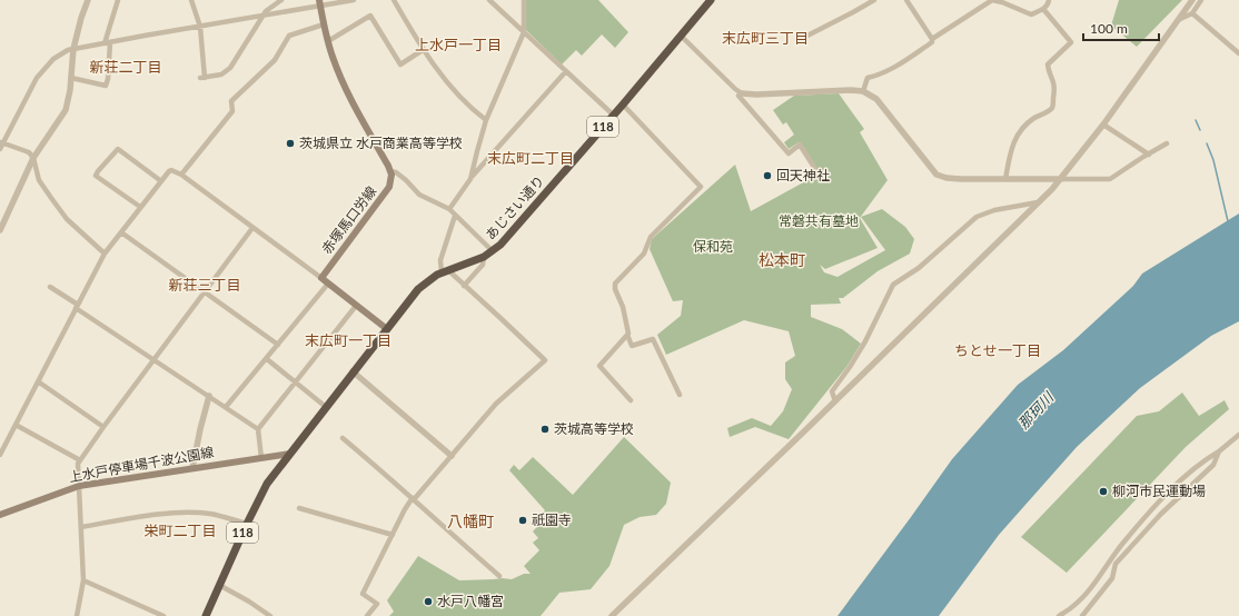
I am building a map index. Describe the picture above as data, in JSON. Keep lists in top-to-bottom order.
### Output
{
  "streets": {
    "highway": ["118", "あじさい通り"],
    "main road": ["赤塚馬口労線", "上水戸停車場千波公園線"]
  },
  "crossings": [
    ["118", "あじさい通り"],
    ["118", "上水戸停車場千波公園線"],
    ["あじさい通り", "上水戸停車場千波公園線"]
  ],
  "districts": [
    "末広町三丁目",
    "上水戸一丁目",
    "新荘二丁目",
    "末広町二丁目",
    "松本町",
    "新荘三丁目",
    "末広町一丁目",
    "ちとせ一丁目",
    "八幡町",
    "栄町二丁目"
  ],
  "water": ["那珂川"],
  "parks": ["常磐共有墓地", "保和苑"],
  "places": [
    "茨城県立 水戸商業高等学校",
    "回天神社",
    "茨城高等学校",
    "柳河市民運動場",
    "祇園寺",
    "水戸八幡宮"
  ],
  "scale_bar": "100 m"
}
